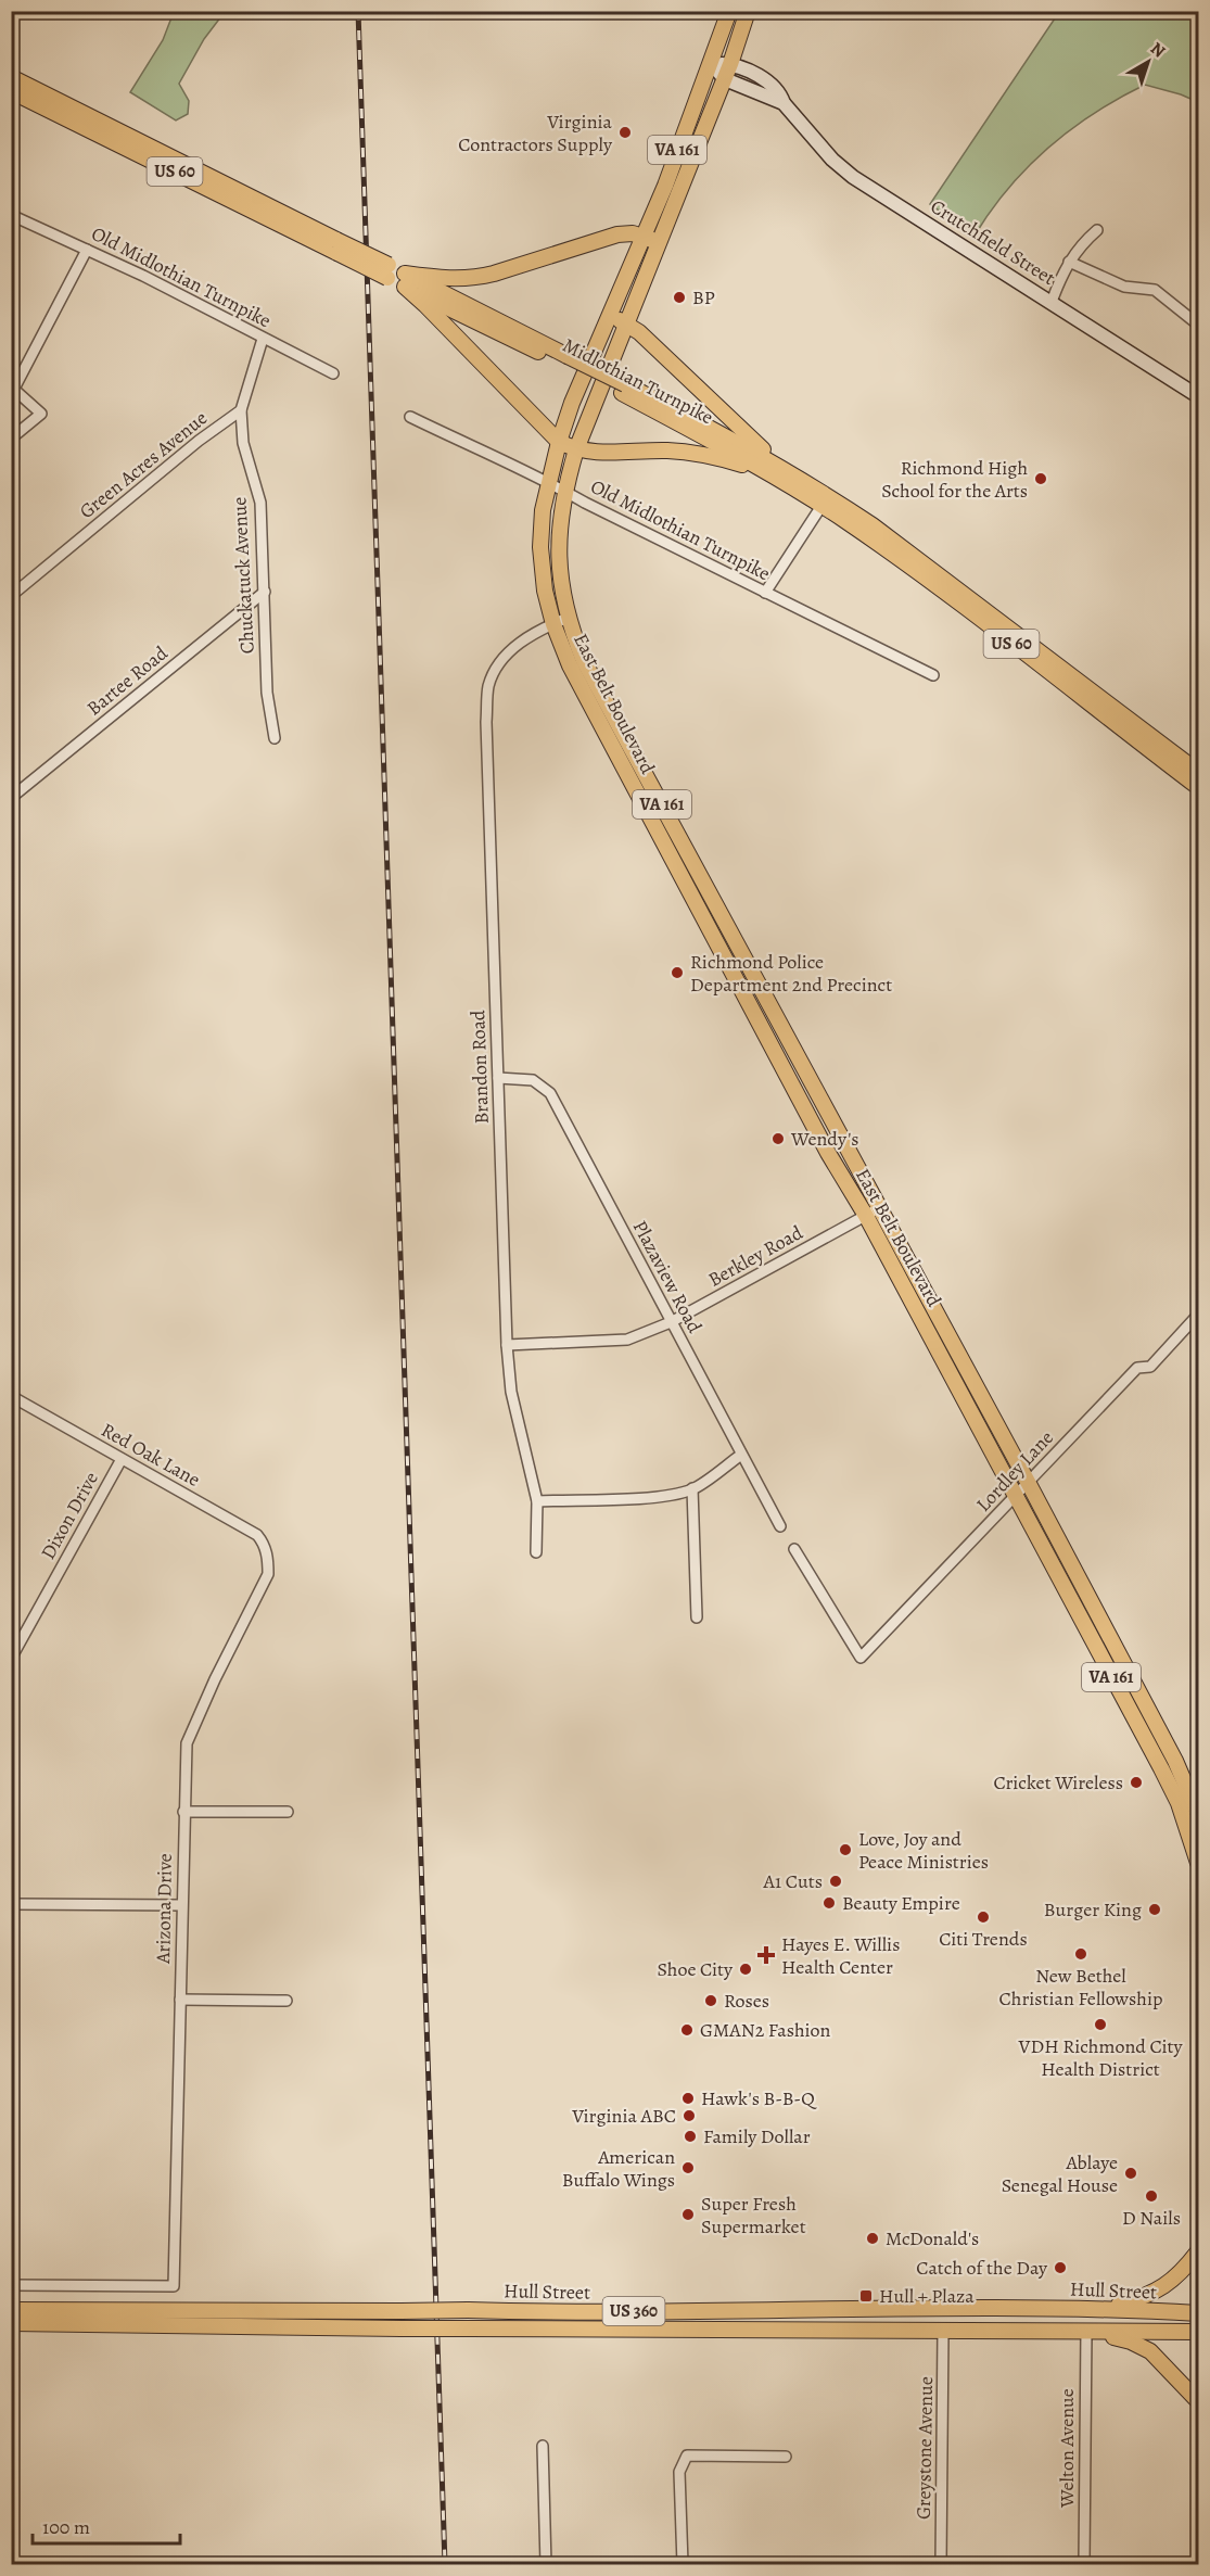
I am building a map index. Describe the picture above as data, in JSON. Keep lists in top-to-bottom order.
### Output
{
  "streets": {
    "main road": [
      "VA 161",
      "US 60",
      "Midlothian Turnpike",
      "East Belt Boulevard",
      "Hull Street",
      "US 360"
    ],
    "street": [
      "Crutchfield Street",
      "Old Midlothian Turnpike",
      "Green Acres Avenue",
      "Chuckatuck Avenue",
      "Bartee Road",
      "Brandon Road",
      "Berkley Road",
      "Plazaview Road",
      "Red Oak Lane",
      "Lordley Lane",
      "Dixon Drive",
      "Arizona Drive",
      "Greystone Avenue",
      "Welton Avenue"
    ]
  },
  "crossings": [
    ["VA 161", "Crutchfield Street"],
    ["VA 161", "East Belt Boulevard"],
    ["Old Midlothian Turnpike", "East Belt Boulevard"],
    ["Green Acres Avenue", "Chuckatuck Avenue"],
    ["Chuckatuck Avenue", "Bartee Road"],
    ["East Belt Boulevard", "Brandon Road"],
    ["East Belt Boulevard", "Berkley Road"],
    ["East Belt Boulevard", "Lordley Lane"],
    ["Brandon Road", "Berkley Road"],
    ["Brandon Road", "Plazaview Road"],
    ["Berkley Road", "Plazaview Road"],
    ["Red Oak Lane", "Dixon Drive"],
    ["Red Oak Lane", "Arizona Drive"],
    ["Hull Street", "Greystone Avenue"],
    ["Hull Street", "Welton Avenue"]
  ],
  "places": {
    "other": [
      "Virginia Contractors Supply",
      "BP",
      "Richmond High School for the Arts",
      "Richmond Police Department 2nd Precinct",
      "Wendy's",
      "Cricket Wireless",
      "Love, Joy and Peace Ministries",
      "A1 Cuts",
      "Beauty Empire",
      "Burger King",
      "Citi Trends",
      "New Bethel Christian Fellowship",
      "Shoe City",
      "Roses",
      "VDH Richmond City Health District",
      "GMAN2 Fashion",
      "Hawk's B-B-Q",
      "Virginia ABC",
      "Family Dollar",
      "American Buffalo Wings",
      "Ablaye Senegal House",
      "D Nails",
      "Super Fresh Supermarket",
      "McDonald's",
      "Catch of the Day"
    ],
    "health": ["Hayes E. Willis Health Center"],
    "transit": ["Hull + Plaza"]
  },
  "scale_bar": "100 m",
  "north": "top right"
}
